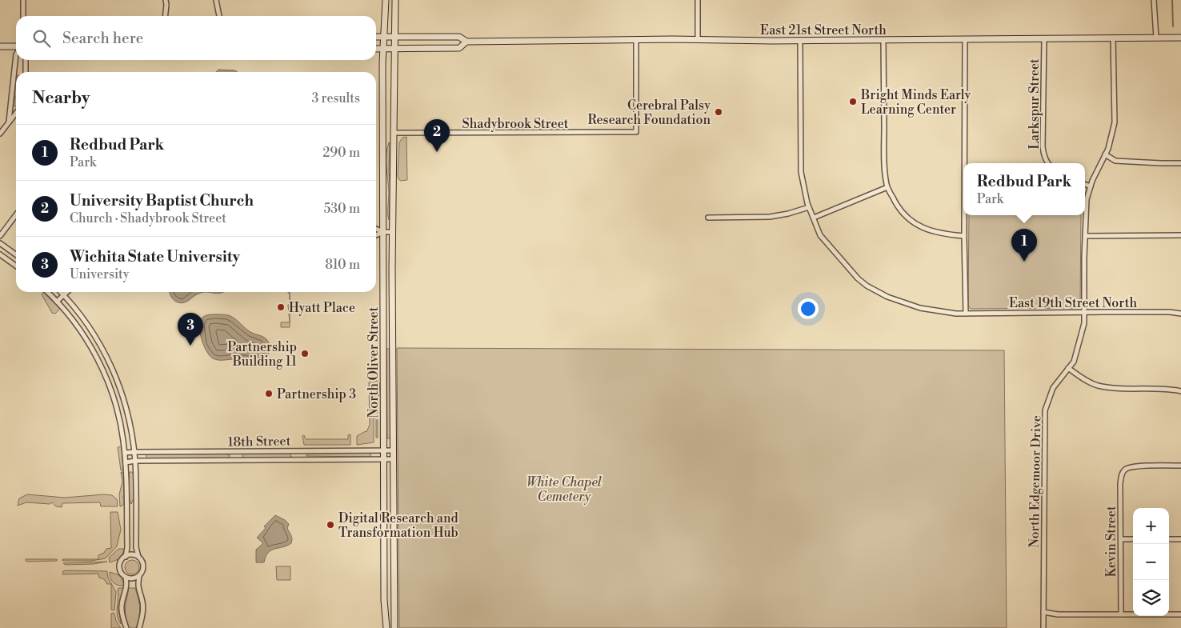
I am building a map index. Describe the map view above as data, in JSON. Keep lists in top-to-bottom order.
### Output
{
  "streets": {
    "main road": ["East 21st Street North", "North Oliver Street"],
    "street": [
      "Larkspur Street",
      "Shadybrook Street",
      "East 19th Street North",
      "18th Street",
      "North Edgemoor Drive",
      "Kevin Street"
    ]
  },
  "crossings": [
    ["East 21st Street North", "Larkspur Street"],
    ["East 21st Street North", "Shadybrook Street"],
    ["East 21st Street North", "East 19th Street North"],
    ["East 21st Street North", "North Oliver Street"],
    ["East 21st Street North", "North Edgemoor Drive"],
    ["Shadybrook Street", "North Oliver Street"],
    ["East 19th Street North", "North Edgemoor Drive"],
    ["North Oliver Street", "18th Street"]
  ],
  "parks": ["White Chapel Cemetery"],
  "places": [
    "Bright Minds Early Learning Center",
    "Cerebral Palsy Research Foundation",
    "Hyatt Place",
    "Partnership Building 11",
    "Partnership 3",
    "Digital Research and Transformation Hub"
  ],
  "page": {
    "search": "Search here",
    "heading": ["Nearby", "3 results"],
    "pins": ["2", "1", "3"],
    "list": [
      {
        "mark": "1",
        "name": "Redbud Park",
        "note": "Park",
        "value": "290 m"
      },
      {
        "mark": "2",
        "name": "University Baptist Church",
        "note": "Church · Shadybrook Street",
        "value": "530 m"
      },
      {
        "mark": "3",
        "name": "Wichita State University",
        "note": "University",
        "value": "810 m"
      }
    ],
    "popup": ["Redbud Park", "Park"],
    "map_buttons": ["+", "−"]
  }
}
